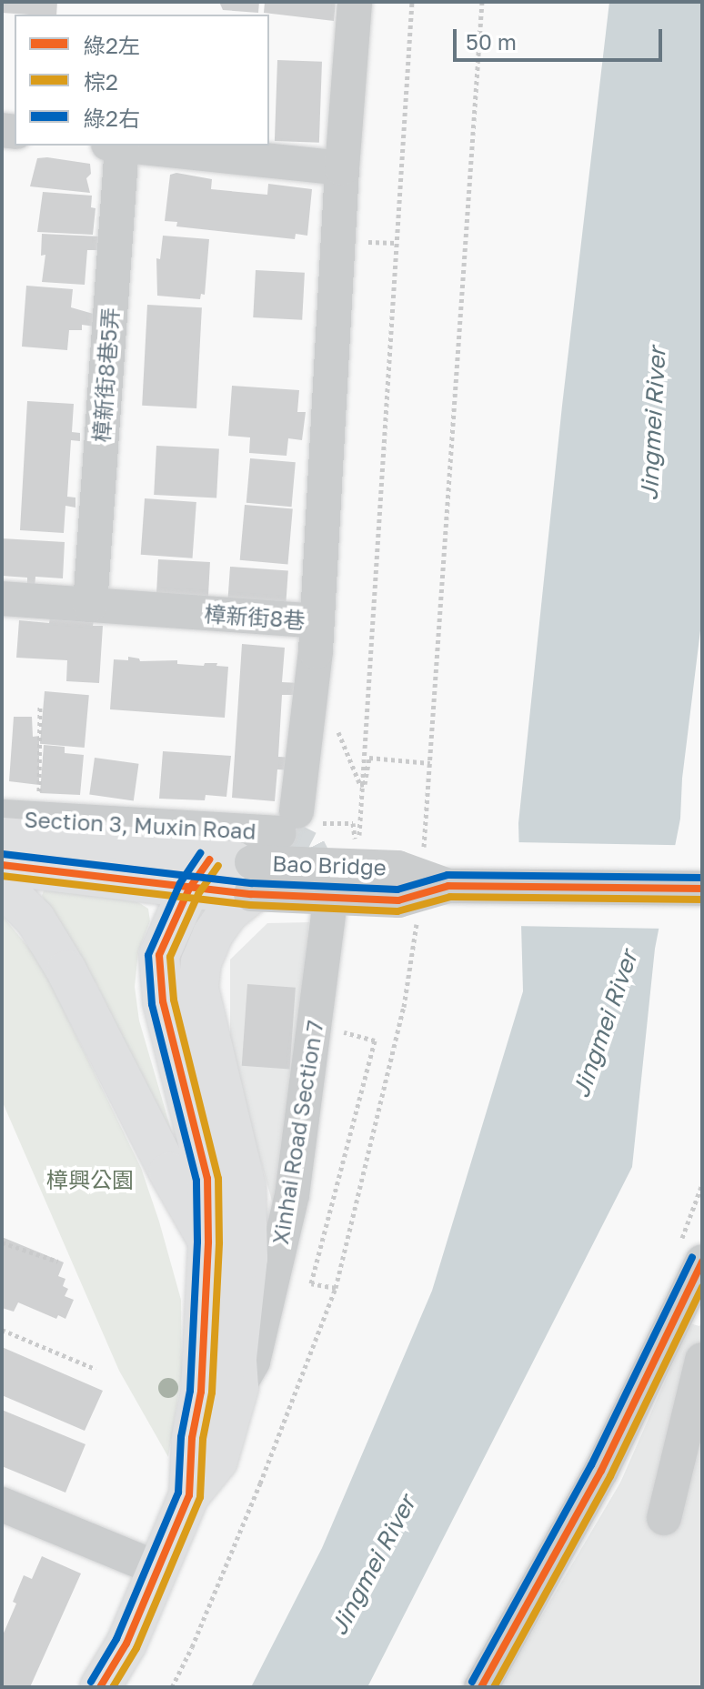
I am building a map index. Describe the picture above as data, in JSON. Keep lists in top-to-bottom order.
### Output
{
  "streets": {
    "main road": ["Section 3, Muxin Road"],
    "street": [
      "樟新街8巷5弄",
      "樟新街8巷",
      "Bao Bridge",
      "Xinhai Road Section 7"
    ]
  },
  "crossings": [
    ["樟新街8巷5弄", "樟新街8巷"],
    ["樟新街8巷", "Section 3, Muxin Road"],
    ["Section 3, Muxin Road", "Bao Bridge"]
  ],
  "water": ["Jingmei River"],
  "parks": ["樟興公園"],
  "lines": ["transit line 綠2右", "transit line 綠2左", "transit line 棕2"],
  "legend": ["綠2左", "棕2", "綠2右"],
  "scale_bar": "50 m"
}
